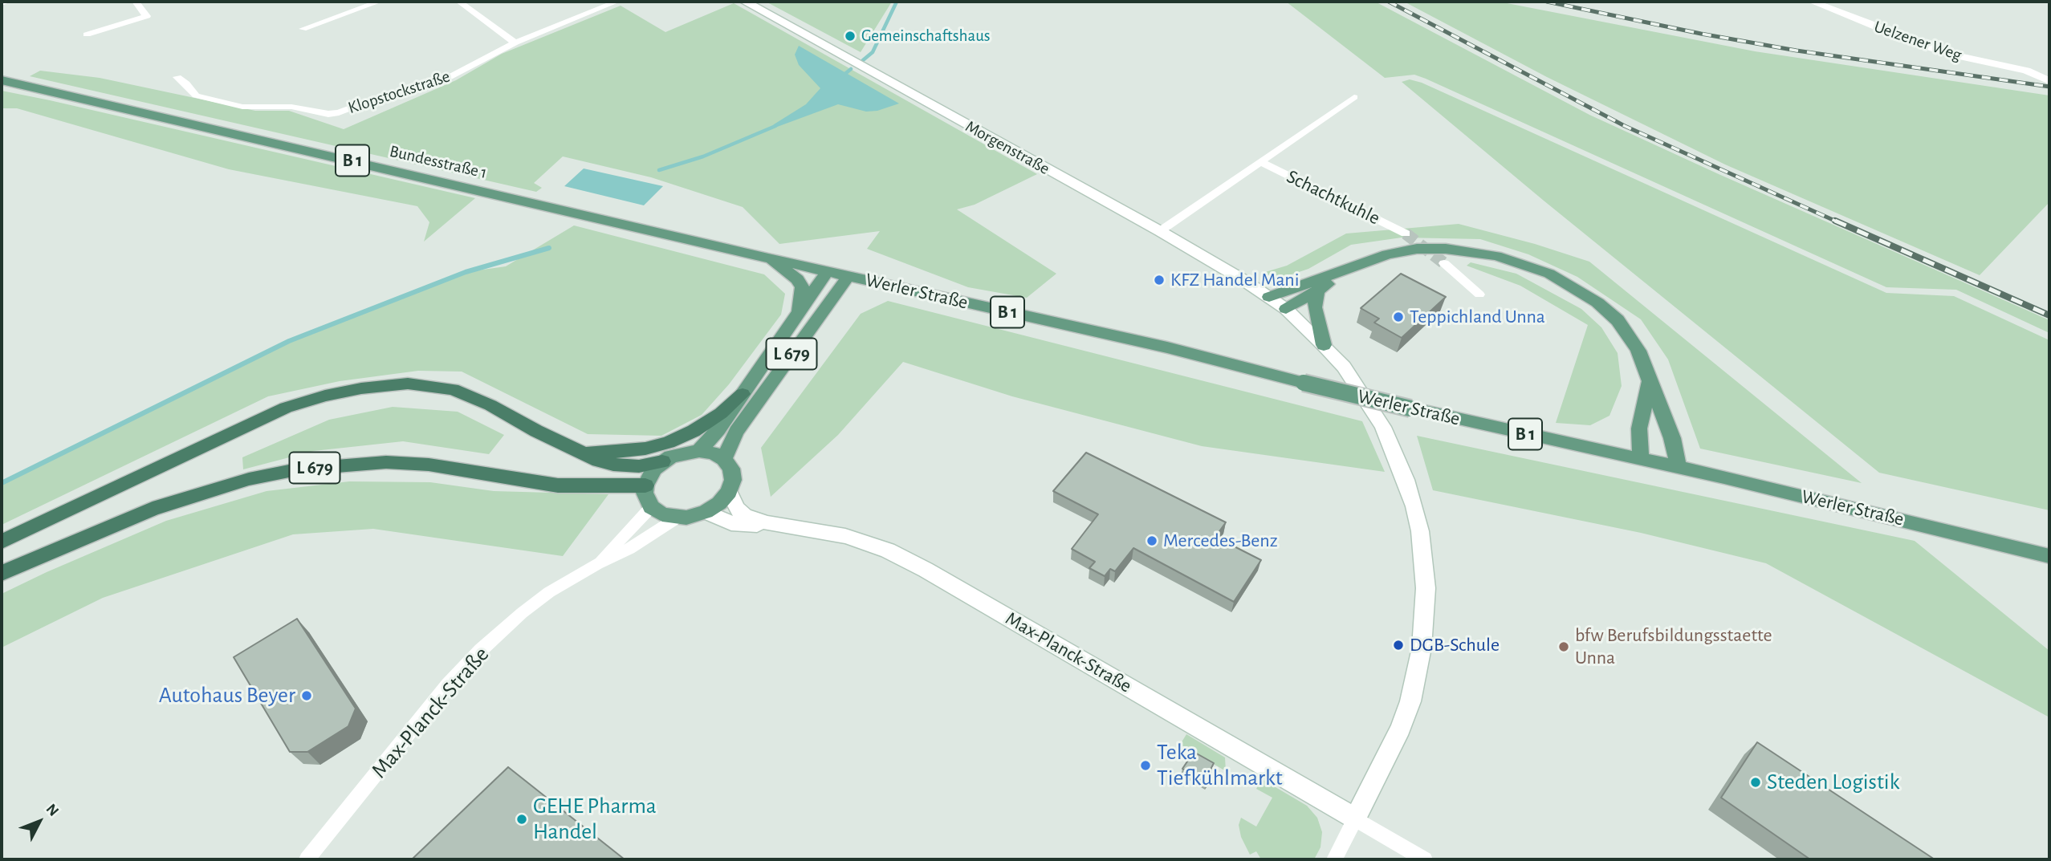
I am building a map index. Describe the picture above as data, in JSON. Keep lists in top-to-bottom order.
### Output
{
  "streets": {
    "highway": ["L 679"],
    "main road": [
      "Morgenstraße",
      "B 1",
      "Bundesstraße 1",
      "Werler Straße",
      "Max-Planck-Straße"
    ],
    "street": ["Uelzener Weg", "Klopstockstraße", "Schachtkuhle"]
  },
  "crossings": [
    ["Morgenstraße", "Schachtkuhle"],
    ["B 1", "Bundesstraße 1"],
    ["B 1", "Werler Straße"],
    ["B 1", "L 679"],
    ["Bundesstraße 1", "Werler Straße"],
    ["Werler Straße", "L 679"],
    ["L 679", "Max-Planck-Straße"]
  ],
  "places": [
    "Gemeinschaftshaus",
    "KFZ Handel Mani",
    "Teppichland Unna",
    "Mercedes-Benz",
    "DGB-Schule",
    "bfw Berufsbildungsstaette Unna",
    "Autohaus Beyer",
    "Teka Tiefkühlmarkt",
    "Steden Logistik",
    "GEHE Pharma Handel"
  ],
  "north": "top right"
}
